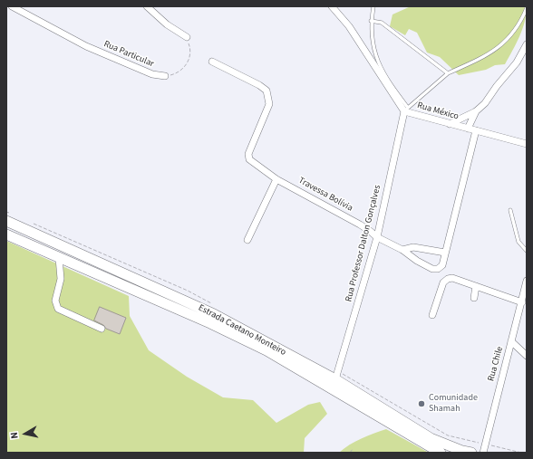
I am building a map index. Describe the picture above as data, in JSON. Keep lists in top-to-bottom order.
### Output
{
  "streets": {
    "main road": ["Estrada Caetano Monteiro"],
    "street": [
      "Rua Particular",
      "Rua México",
      "Travessa Bolívia",
      "Rua Professor Dalton Gonçalves",
      "Rua Chile"
    ]
  },
  "crossings": [
    ["Rua México", "Travessa Bolívia"],
    ["Rua México", "Rua Professor Dalton Gonçalves"],
    ["Travessa Bolívia", "Rua Professor Dalton Gonçalves"],
    ["Rua Professor Dalton Gonçalves", "Estrada Caetano Monteiro"]
  ],
  "places": ["Comunidade Shamah"],
  "north": "left"
}
